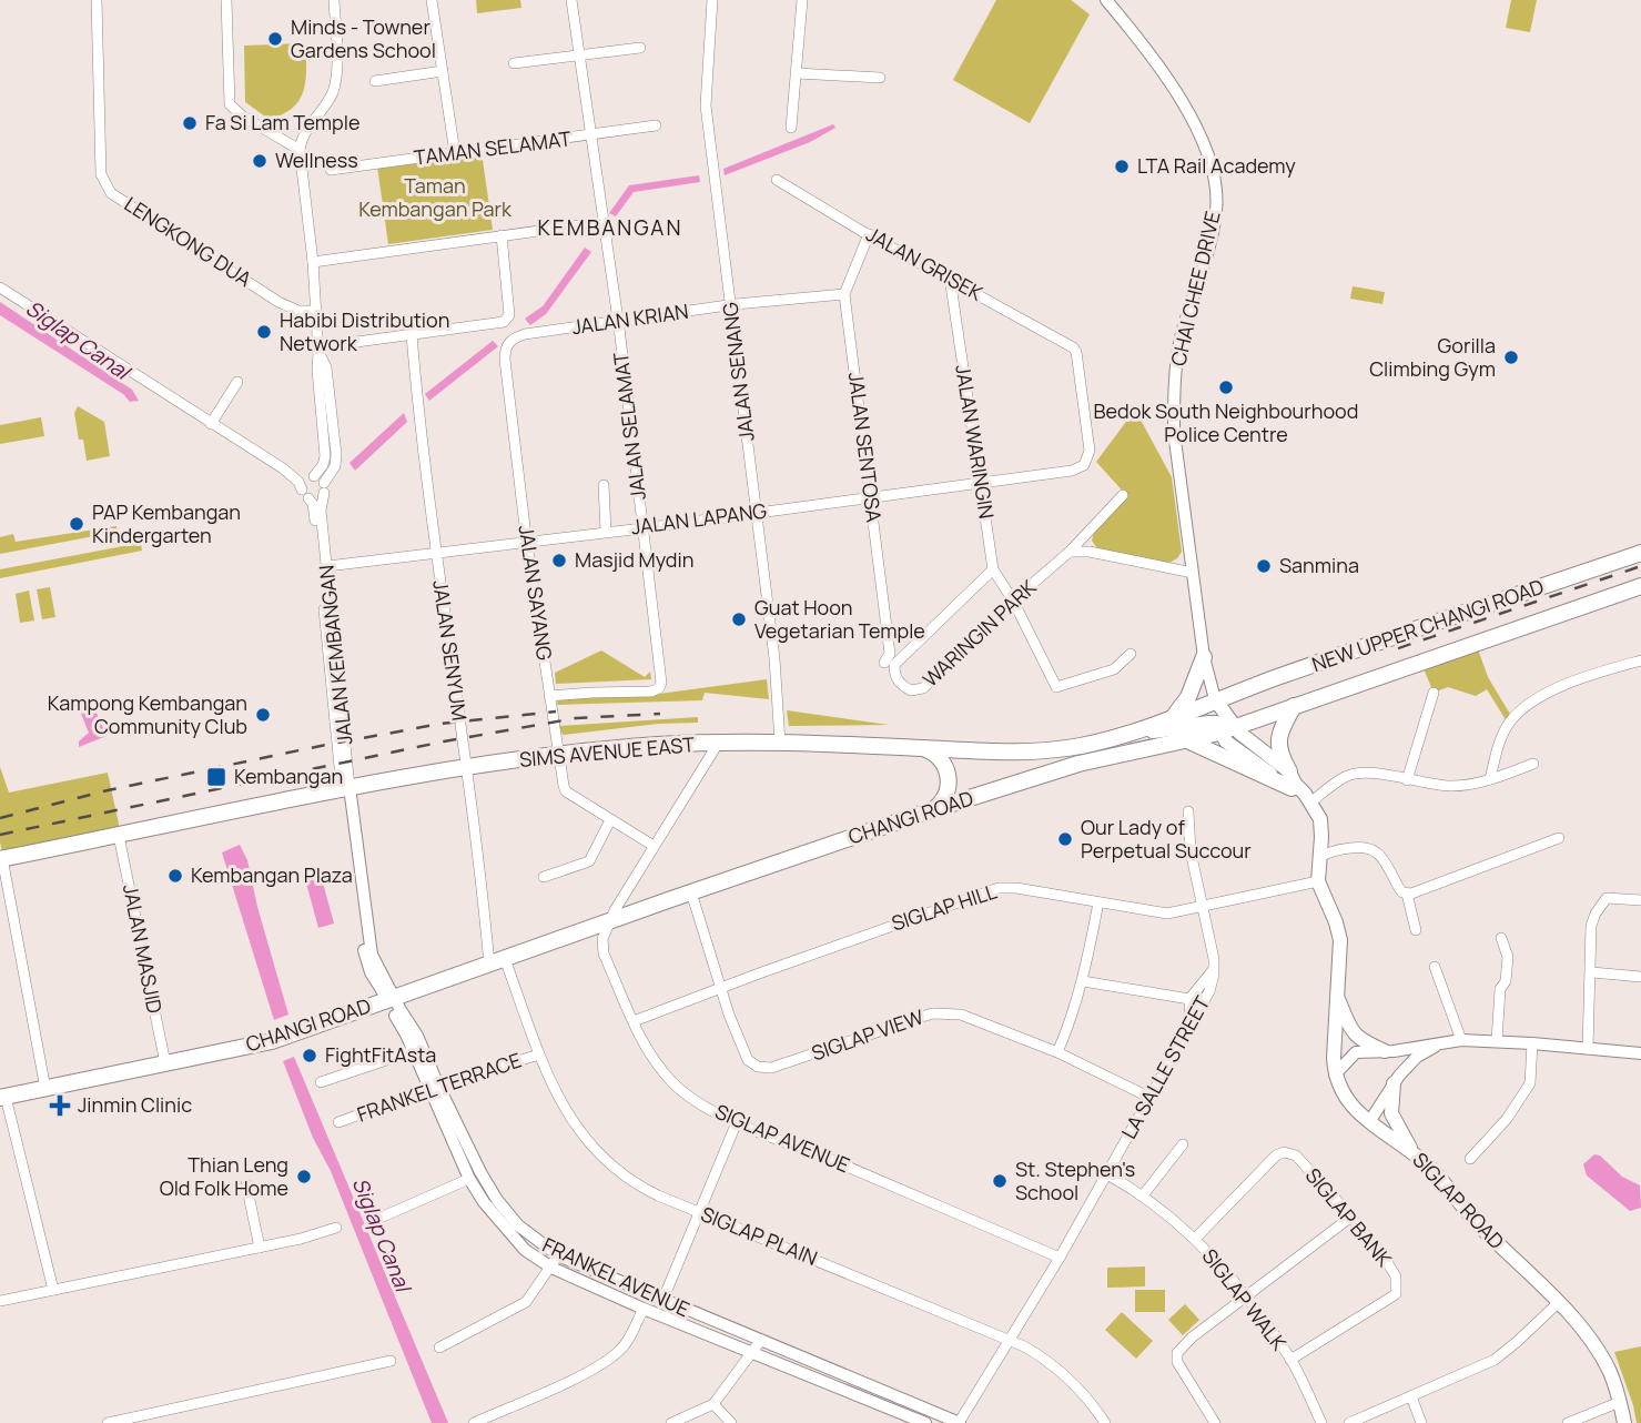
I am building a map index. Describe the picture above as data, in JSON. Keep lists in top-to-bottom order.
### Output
{
  "streets": {
    "main road": [
      "NEW UPPER CHANGI ROAD",
      "SIMS AVENUE EAST",
      "CHANGI ROAD",
      "SIGLAP ROAD"
    ],
    "street": [
      "TAMAN SELAMAT",
      "LENGKONG DUA",
      "JALAN GRISEK",
      "CHAI CHEE DRIVE",
      "JALAN KRIAN",
      "JALAN SENANG",
      "JALAN SELAMAT",
      "JALAN WARINGIN",
      "JALAN SENTOSA",
      "JALAN LAPANG",
      "JALAN SAYANG",
      "WARINGIN PARK",
      "JALAN SENYUM",
      "JALAN KEMBANGAN",
      "SIGLAP HILL",
      "JALAN MASJID",
      "SIGLAP VIEW",
      "LA SALLE STREET",
      "FRANKEL TERRACE",
      "SIGLAP AVENUE",
      "SIGLAP BANK",
      "SIGLAP PLAIN",
      "FRANKEL AVENUE",
      "SIGLAP WALK"
    ]
  },
  "crossings": [
    ["TAMAN SELAMAT", "JALAN SELAMAT"],
    ["LENGKONG DUA", "JALAN KEMBANGAN"],
    ["JALAN GRISEK", "JALAN WARINGIN"],
    ["JALAN GRISEK", "JALAN SENTOSA"],
    ["JALAN GRISEK", "JALAN LAPANG"],
    ["CHAI CHEE DRIVE", "NEW UPPER CHANGI ROAD"],
    ["CHAI CHEE DRIVE", "SIMS AVENUE EAST"],
    ["JALAN KRIAN", "JALAN SENANG"],
    ["JALAN KRIAN", "JALAN SELAMAT"],
    ["JALAN KRIAN", "JALAN SENTOSA"],
    ["JALAN KRIAN", "JALAN SAYANG"],
    ["JALAN SENANG", "JALAN LAPANG"],
    ["JALAN SENANG", "SIMS AVENUE EAST"],
    ["JALAN SELAMAT", "JALAN LAPANG"],
    ["JALAN SELAMAT", "JALAN SAYANG"],
    ["JALAN WARINGIN", "JALAN LAPANG"],
    ["JALAN WARINGIN", "WARINGIN PARK"],
    ["JALAN SENTOSA", "JALAN LAPANG"],
    ["JALAN SENTOSA", "WARINGIN PARK"],
    ["JALAN LAPANG", "JALAN SAYANG"],
    ["JALAN LAPANG", "JALAN SENYUM"],
    ["JALAN LAPANG", "JALAN KEMBANGAN"],
    ["JALAN SAYANG", "SIMS AVENUE EAST"],
    ["NEW UPPER CHANGI ROAD", "SIMS AVENUE EAST"],
    ["NEW UPPER CHANGI ROAD", "CHANGI ROAD"],
    ["JALAN SENYUM", "SIMS AVENUE EAST"],
    ["JALAN SENYUM", "CHANGI ROAD"],
    ["JALAN KEMBANGAN", "SIMS AVENUE EAST"],
    ["JALAN KEMBANGAN", "CHANGI ROAD"],
    ["JALAN KEMBANGAN", "FRANKEL AVENUE"],
    ["SIMS AVENUE EAST", "JALAN MASJID"],
    ["CHANGI ROAD", "JALAN MASJID"],
    ["CHANGI ROAD", "SIGLAP VIEW"],
    ["CHANGI ROAD", "SIGLAP AVENUE"],
    ["CHANGI ROAD", "SIGLAP PLAIN"],
    ["CHANGI ROAD", "FRANKEL AVENUE"],
    ["SIGLAP HILL", "SIGLAP VIEW"],
    ["SIGLAP HILL", "LA SALLE STREET"],
    ["SIGLAP HILL", "SIGLAP AVENUE"],
    ["SIGLAP VIEW", "LA SALLE STREET"],
    ["LA SALLE STREET", "SIGLAP AVENUE"],
    ["LA SALLE STREET", "SIGLAP PLAIN"],
    ["LA SALLE STREET", "FRANKEL AVENUE"],
    ["LA SALLE STREET", "SIGLAP WALK"],
    ["FRANKEL TERRACE", "SIGLAP PLAIN"],
    ["FRANKEL TERRACE", "FRANKEL AVENUE"],
    ["SIGLAP BANK", "SIGLAP WALK"]
  ],
  "districts": ["KEMBANGAN"],
  "water": ["Siglap Canal"],
  "parks": ["Taman Kembangan Park"],
  "places": {
    "other": [
      "Minds - Towner Gardens School",
      "Fa Si Lam Temple",
      "Wellness",
      "LTA Rail Academy",
      "Habibi Distribution Network",
      "Gorilla Climbing Gym",
      "Bedok South Neighbourhood Police Centre",
      "PAP Kembangan Kindergarten",
      "Masjid Mydin",
      "Sanmina",
      "Guat Hoon Vegetarian Temple",
      "Kampong Kembangan Community Club",
      "Our Lady of Perpetual Succour",
      "Kembangan Plaza",
      "FightFitAsta",
      "Thian Leng Old Folk Home",
      "St. Stephen's School"
    ],
    "transit": ["Kembangan"],
    "health": ["Jinmin Clinic"]
  }
}
